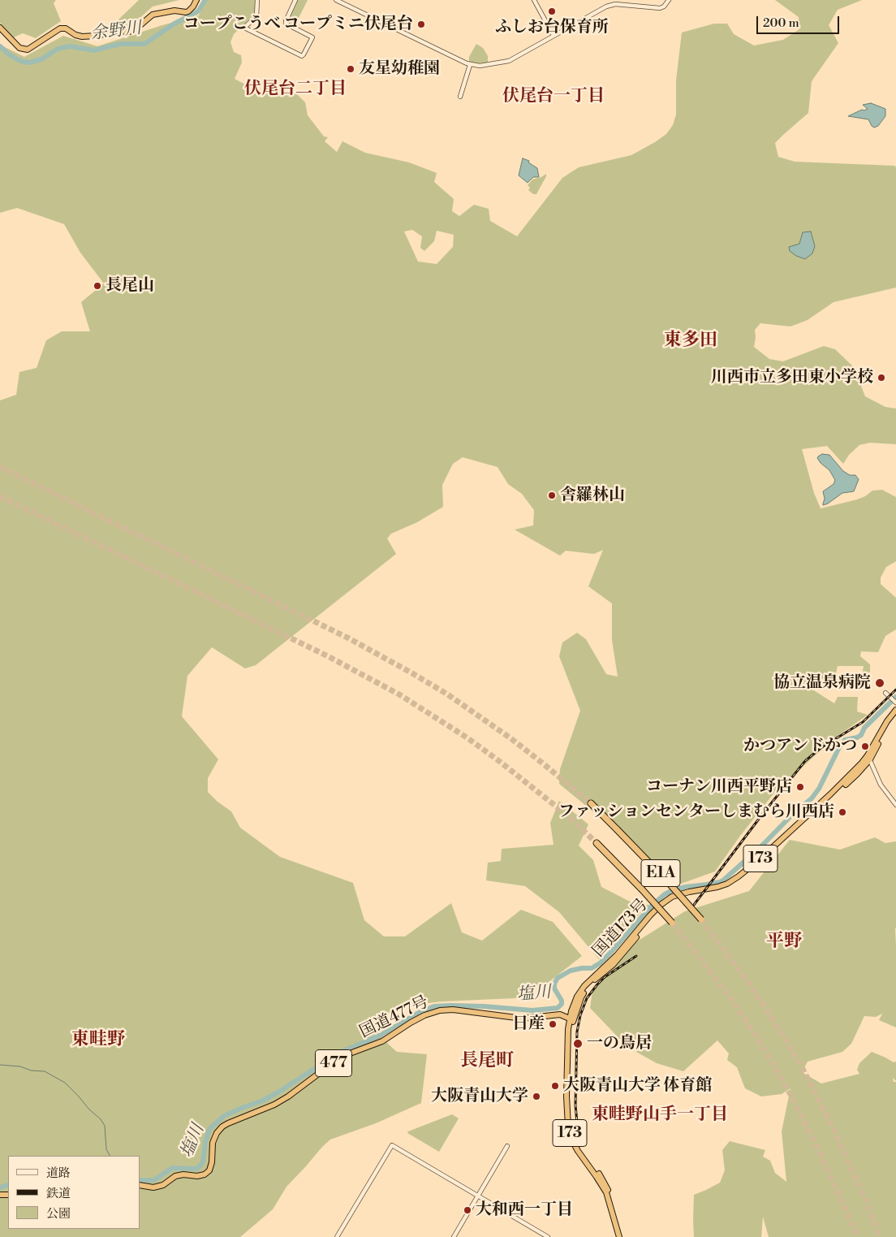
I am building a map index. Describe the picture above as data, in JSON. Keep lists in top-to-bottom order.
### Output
{
  "streets": {
    "highway": [
      "173",
      "E1A",
      "国道173号",
      "国道477号",
      "477"
    ]
  },
  "crossings": [
    ["国道173号", "国道477号"]
  ],
  "districts": [
    "伏尾台二丁目",
    "伏尾台一丁目",
    "東多田",
    "平野",
    "東畦野",
    "長尾町",
    "東畦野山手一丁目"
  ],
  "water": ["余野川", "塩川"],
  "places": [
    "ふしお台保育所",
    "コープこうべ コープミニ伏尾台",
    "友星幼稚園",
    "長尾山",
    "川西市立多田東小学校",
    "舎羅林山",
    "協立温泉病院",
    "かつアンドかつ",
    "コーナン川西平野店",
    "ファッションセンターしまむら川西店",
    "日産",
    "一の鳥居",
    "大阪青山大学 体育館",
    "大阪青山大学",
    "大和西一丁目"
  ],
  "legend": ["道路", "鉄道", "公園"],
  "scale_bar": "200 m"
}
